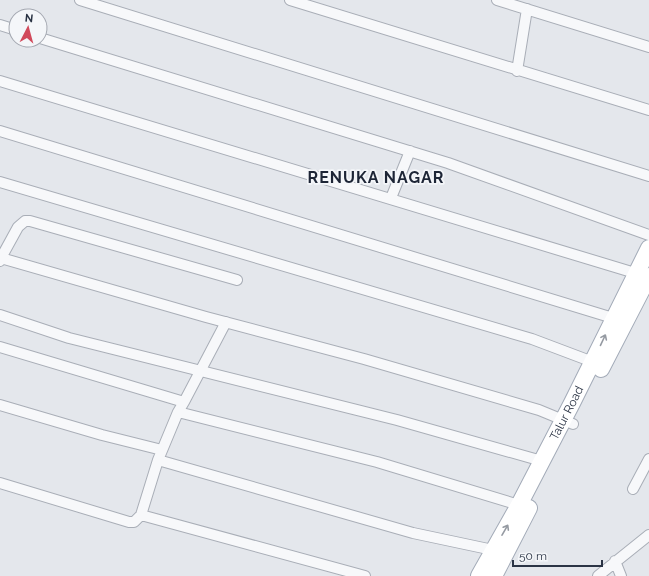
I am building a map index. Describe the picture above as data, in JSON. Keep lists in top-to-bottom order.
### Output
{
  "streets": {
    "main road": ["Talur Road"]
  },
  "districts": ["RENUKA NAGAR"],
  "scale_bar": "50 m",
  "north": "top"
}
